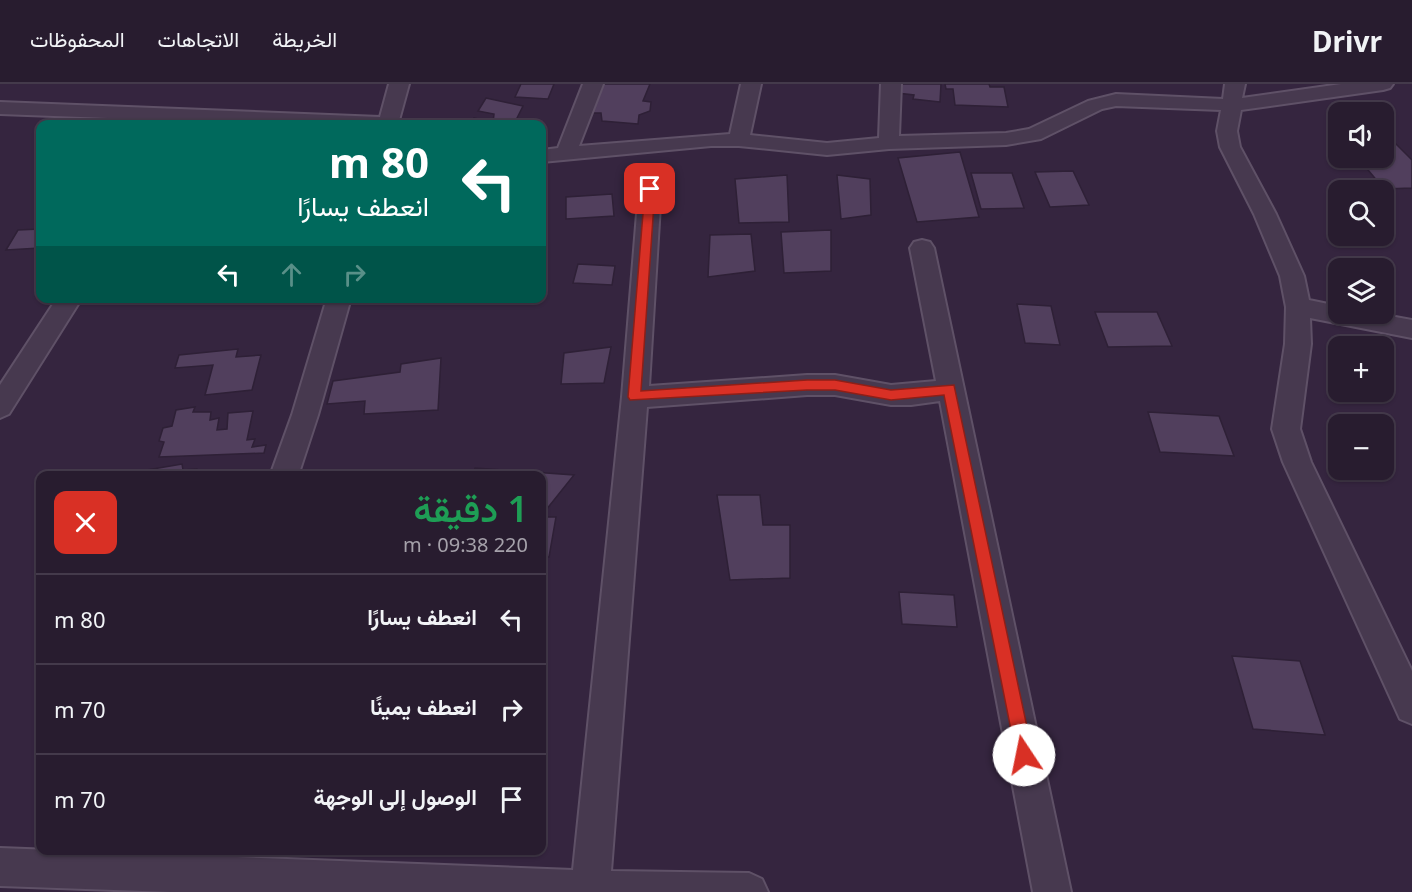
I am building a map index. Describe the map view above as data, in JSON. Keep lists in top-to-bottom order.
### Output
{
  "page": {
    "header": "Drivr",
    "nav": ["الخريطة", "الاتجاهات", "المحفوظات"],
    "map_buttons": ["+", "−"],
    "turn": ["80 m", "انعطف يسارًا"],
    "heading": ["1 دقيقة", "220 m · 09:38"],
    "list": [
      {
        "name": "انعطف يسارًا",
        "value": "80 m"
      },
      {
        "name": "انعطف يمينًا",
        "value": "70 m"
      },
      {
        "name": "الوصول إلى الوجهة",
        "value": "70 m"
      }
    ]
  }
}
